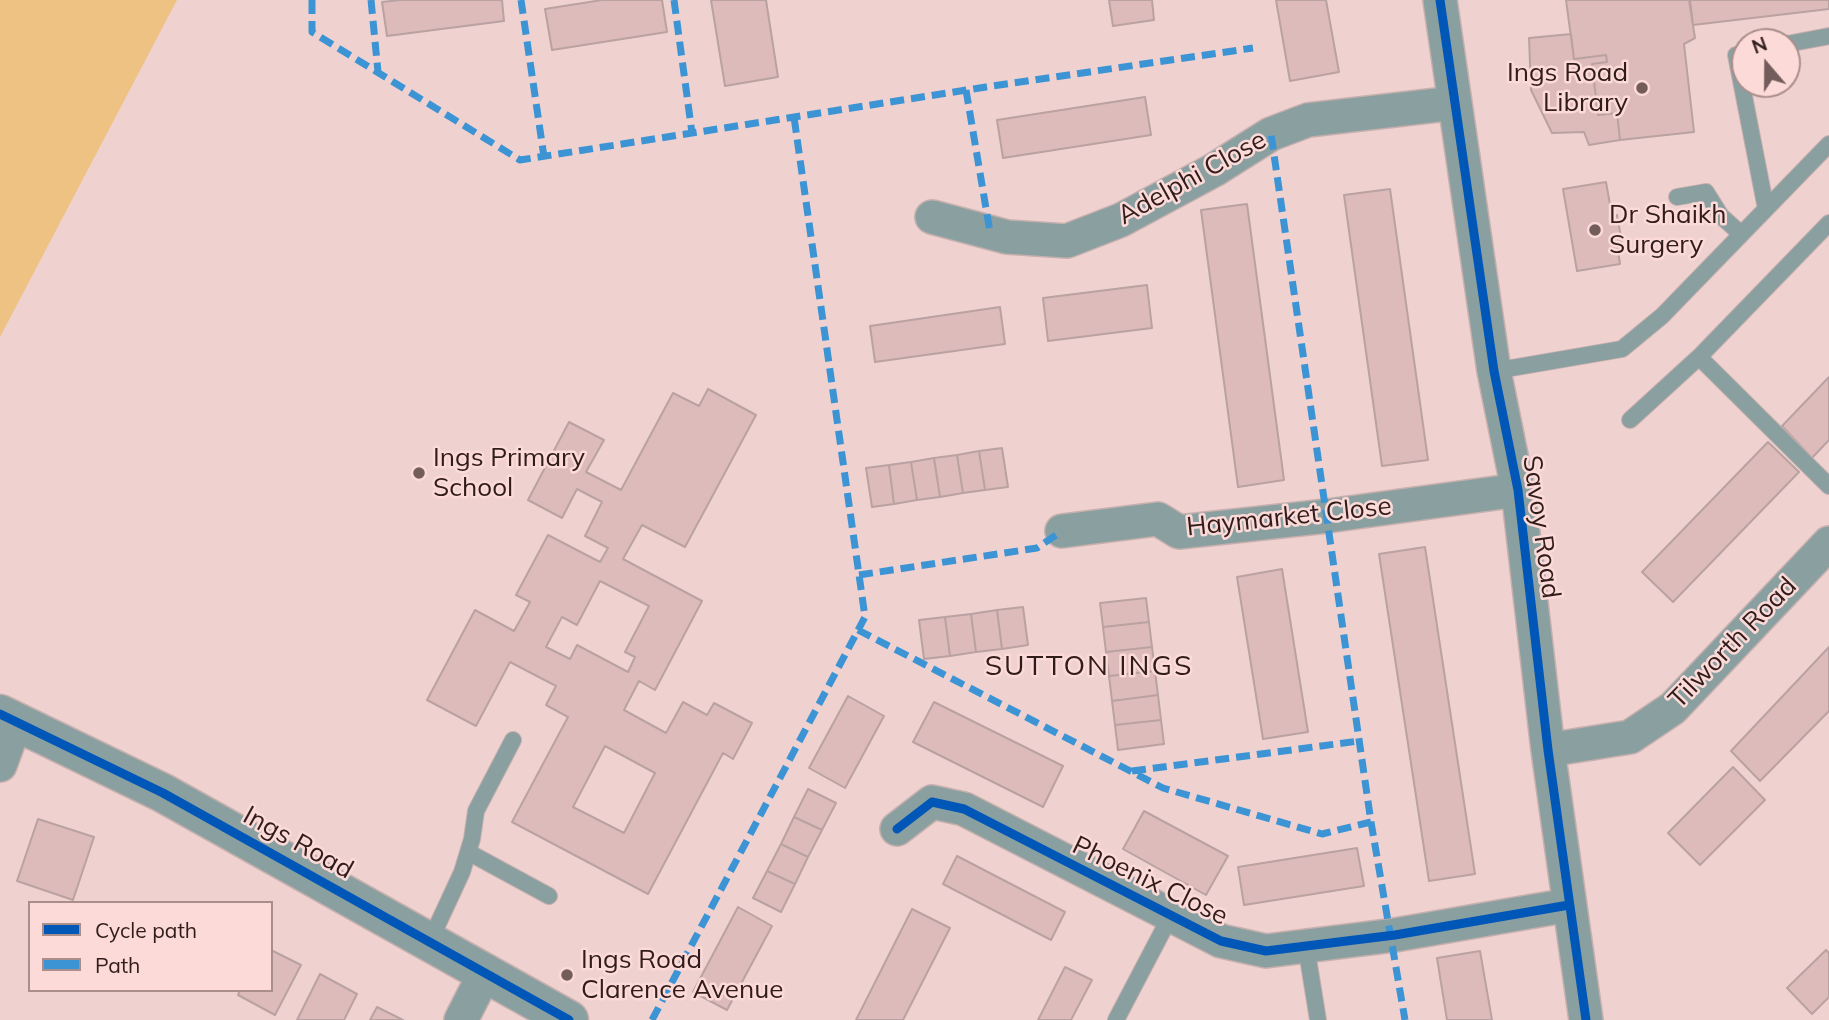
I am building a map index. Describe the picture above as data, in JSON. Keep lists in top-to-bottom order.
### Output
{
  "streets": {
    "street": [
      "Adelphi Close",
      "Haymarket Close",
      "Savoy Road",
      "Tilworth Road",
      "Ings Road",
      "Phoenix Close"
    ]
  },
  "crossings": [
    ["Adelphi Close", "Savoy Road"],
    ["Haymarket Close", "Savoy Road"],
    ["Savoy Road", "Tilworth Road"],
    ["Savoy Road", "Phoenix Close"]
  ],
  "districts": ["SUTTON INGS"],
  "places": [
    "Ings Road Library",
    "Dr Shaikh Surgery",
    "Ings Primary School",
    "Ings Road Clarence Avenue"
  ],
  "legend": ["Cycle path", "Path"],
  "north": "top"
}
